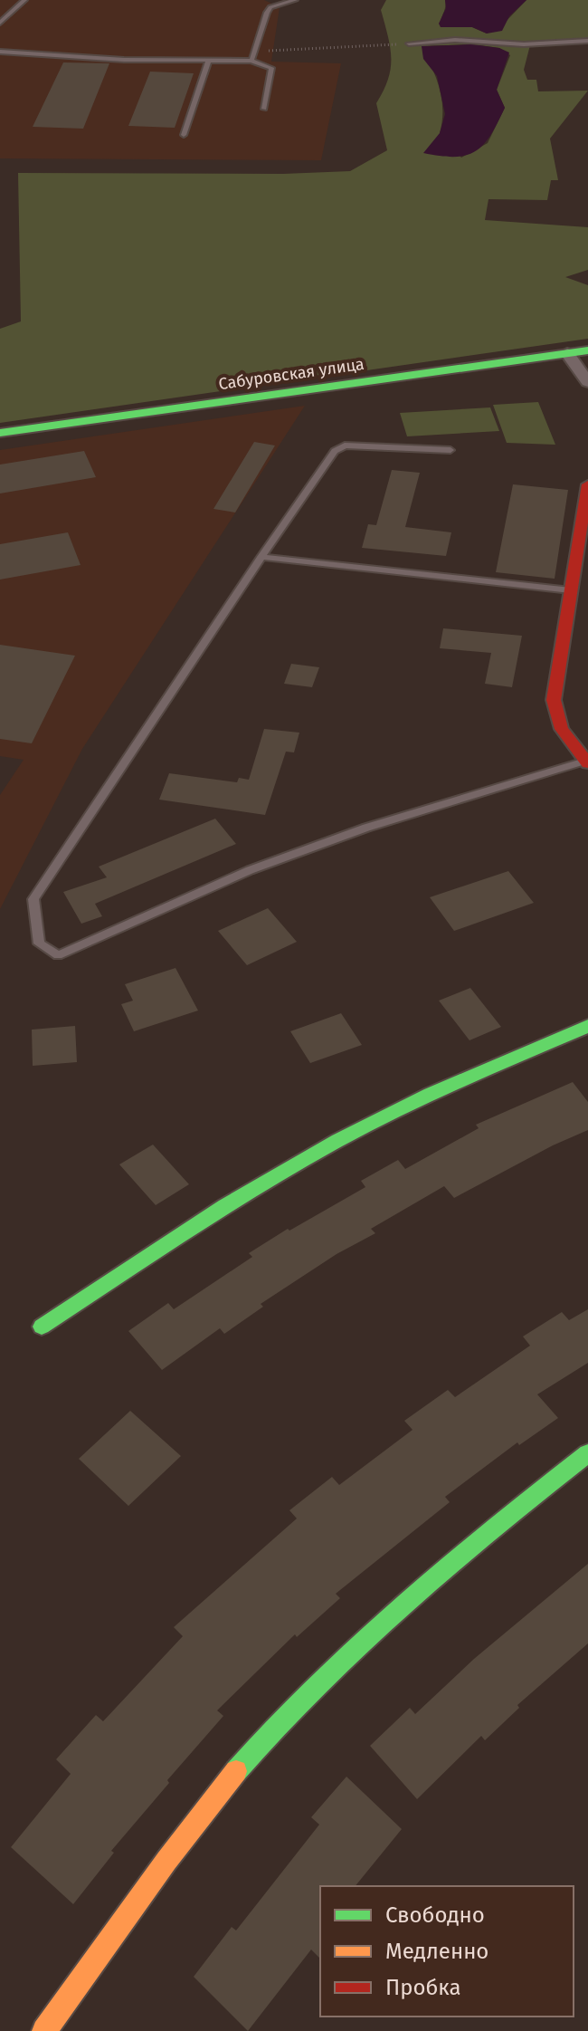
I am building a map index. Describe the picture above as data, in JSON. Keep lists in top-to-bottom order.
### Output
{
  "streets": {
    "street": ["Сабуровская улица"]
  },
  "legend": ["Свободно", "Медленно", "Пробка"]
}
